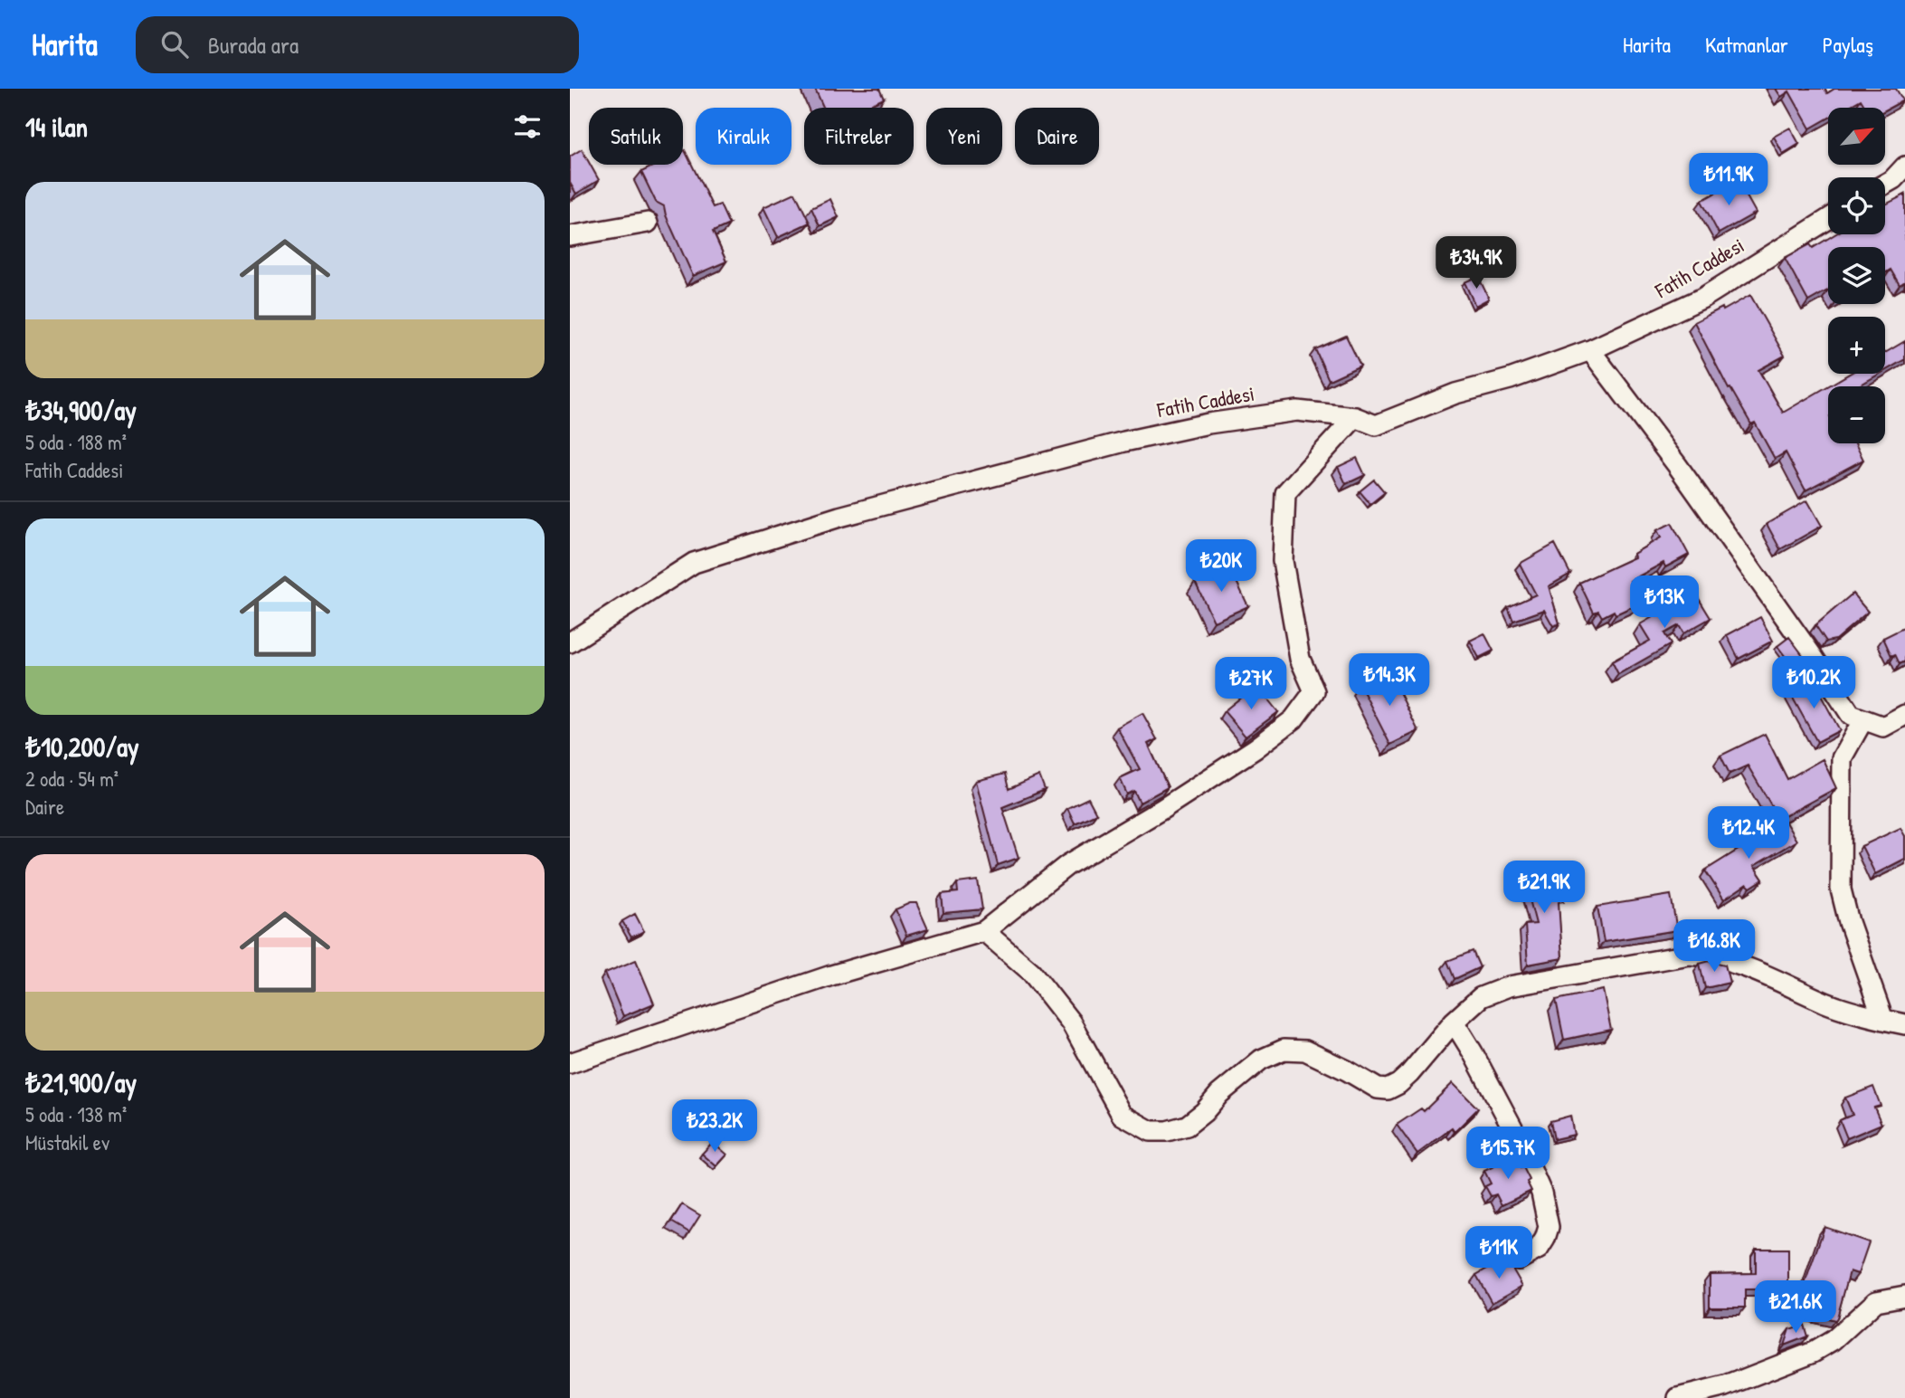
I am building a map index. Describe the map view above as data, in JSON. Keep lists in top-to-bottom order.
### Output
{
  "streets": {
    "street": ["Fatih Caddesi"]
  },
  "north": "top right",
  "page": {
    "header": "Harita",
    "search": "Burada ara",
    "nav": ["Harita", "Katmanlar", "Paylaş"],
    "heading": "14 ilan",
    "map_buttons": ["+", "−"],
    "chip": [
      "Satılık",
      "Kiralık",
      "Filtreler",
      "Yeni",
      "Daire"
    ],
    "price": [
      "₺11.9K",
      "₺34.9K",
      "₺20K",
      "₺13K",
      "₺14.3K",
      "₺10.2K",
      "₺27K",
      "₺12.4K",
      "₺21.9K",
      "₺16.8K",
      "₺23.2K",
      "₺15.7K",
      "₺11K",
      "₺21.6K"
    ],
    "list": [
      {
        "name": "₺34,900/ay",
        "note": "5 oda · 188 m² · Fatih Caddesi"
      },
      {
        "name": "₺10,200/ay",
        "note": "2 oda · 54 m² · Daire"
      },
      {
        "name": "₺21,900/ay",
        "note": "5 oda · 138 m² · Müstakil ev"
      }
    ]
  }
}
